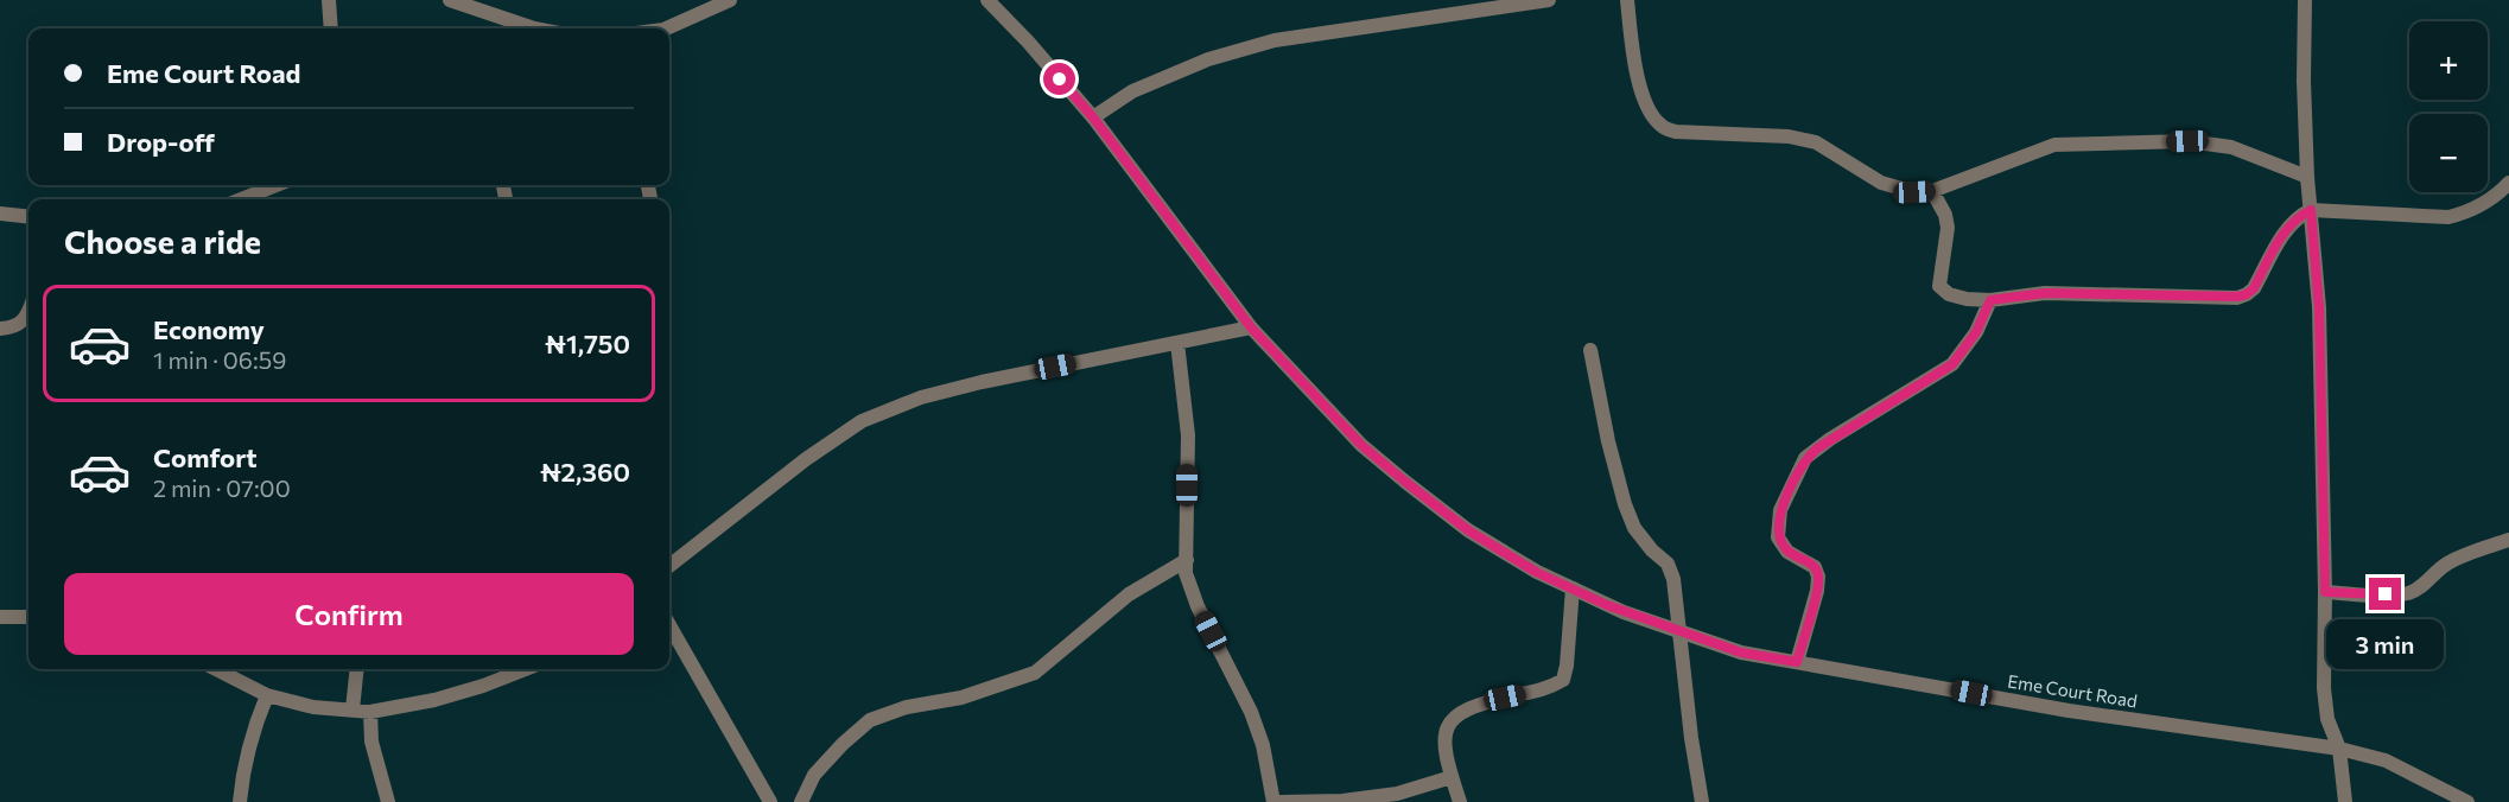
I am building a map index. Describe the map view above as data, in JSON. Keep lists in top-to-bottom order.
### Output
{
  "streets": {
    "street": ["Eme Court Road"]
  },
  "page": {
    "map_buttons": ["+", "−"],
    "banner": ["Eme Court Road", "Drop-off"],
    "heading": "Choose a ride",
    "list": [
      {
        "name": "Economy",
        "note": "1 min · 06:59",
        "value": "₦1,750"
      },
      {
        "name": "Comfort",
        "note": "2 min · 07:00",
        "value": "₦2,360"
      }
    ],
    "buttons": "Confirm",
    "bubble": "3 min"
  }
}
